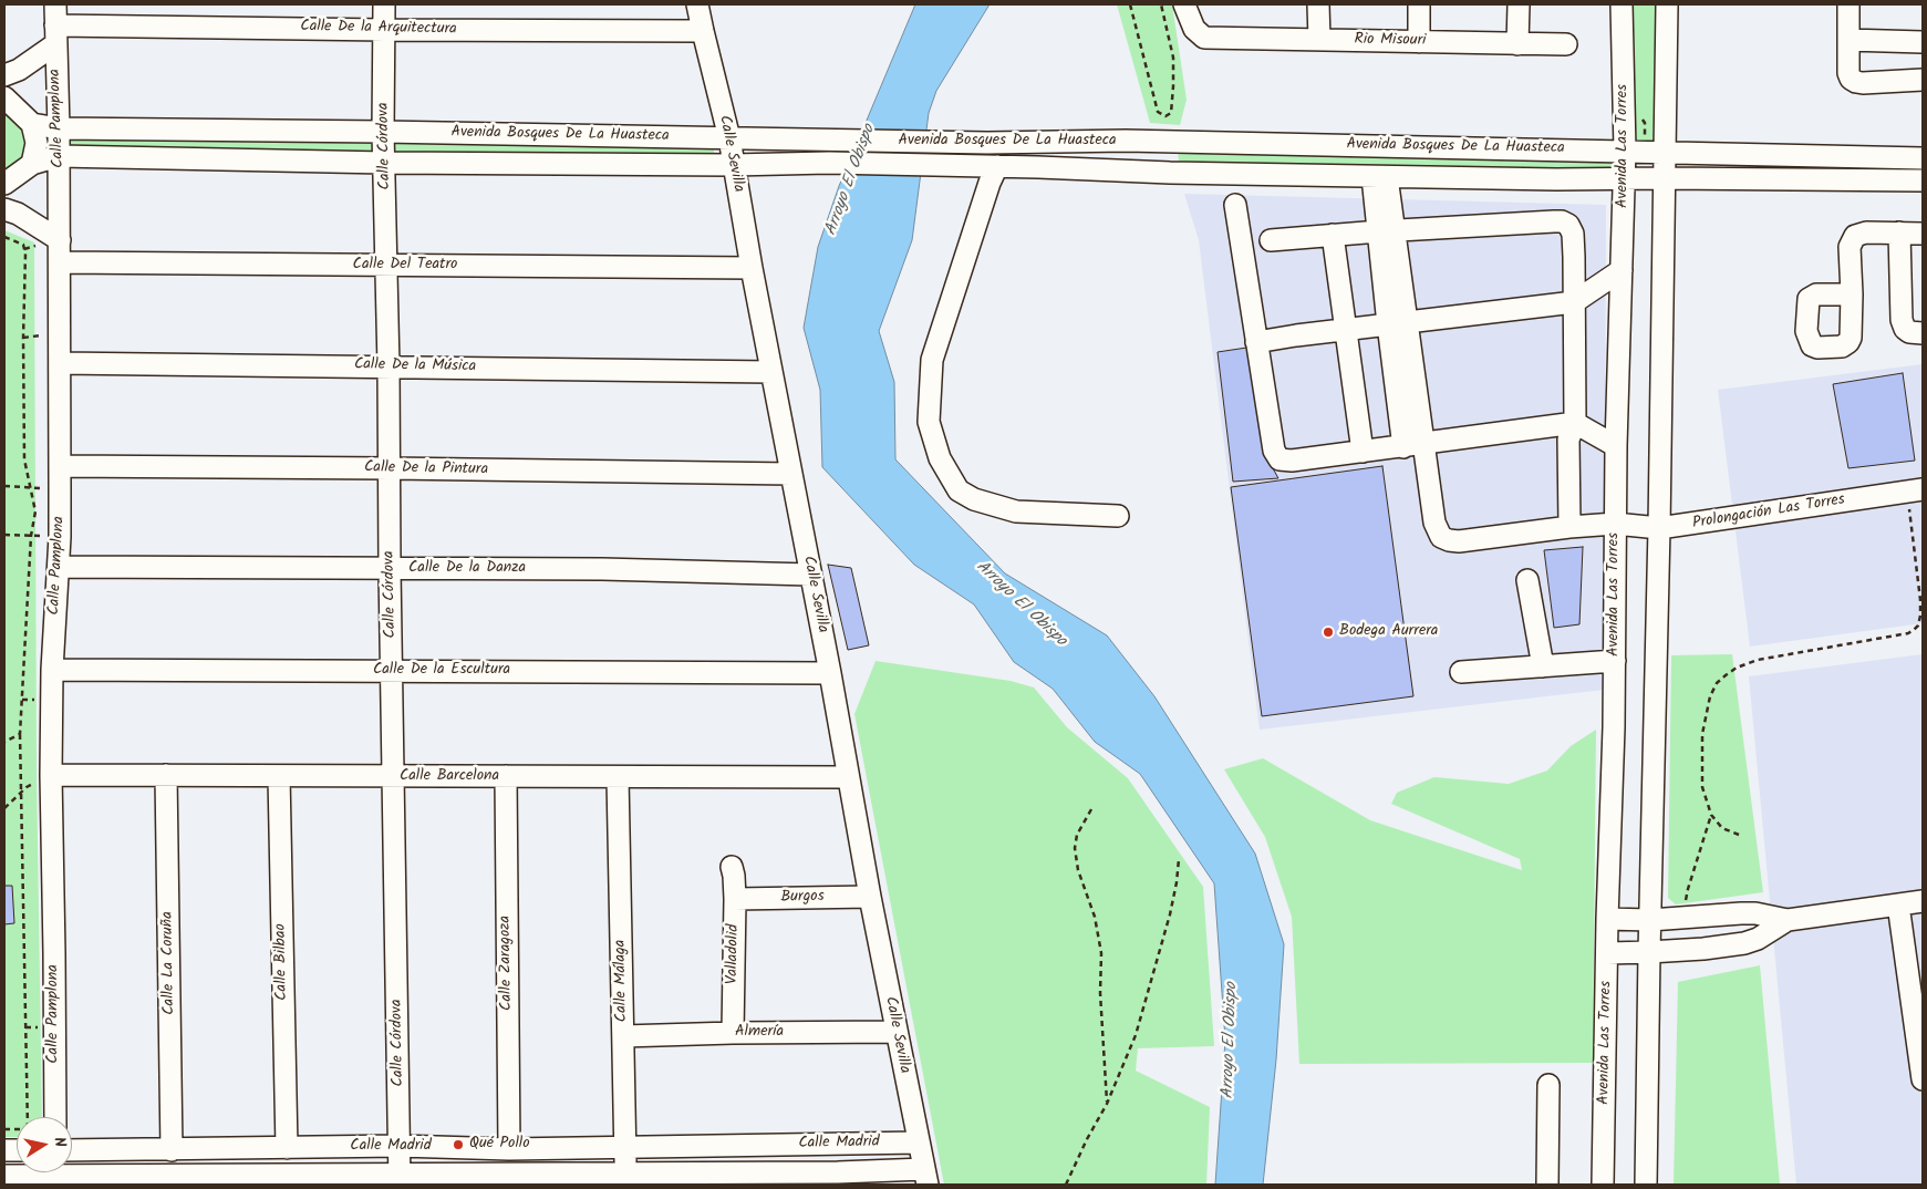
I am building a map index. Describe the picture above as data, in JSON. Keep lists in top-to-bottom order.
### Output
{
  "streets": {
    "street": [
      "Calle De la Arquitectura",
      "Rio Misouri",
      "Calle Pamplona",
      "Avenida Bosques De La Huasteca",
      "Calle Córdova",
      "Avenida Las Torres",
      "Calle Sevilla",
      "Calle Del Teatro",
      "Calle De la Música",
      "Calle De la Pintura",
      "Prolongación Las Torres",
      "Calle De la Danza",
      "Calle De la Escultura",
      "Calle Barcelona",
      "Burgos",
      "Valladolid",
      "Calle Bilbao",
      "Calle La Coruña",
      "Calle Zaragoza",
      "Calle Málaga",
      "Almería",
      "Calle Madrid"
    ]
  },
  "crossings": [
    ["Calle De la Arquitectura", "Calle Pamplona"],
    ["Calle De la Arquitectura", "Calle Córdova"],
    ["Calle De la Arquitectura", "Calle Sevilla"],
    ["Calle Pamplona", "Avenida Bosques De La Huasteca"],
    ["Calle Pamplona", "Calle Del Teatro"],
    ["Calle Pamplona", "Calle De la Música"],
    ["Calle Pamplona", "Calle De la Pintura"],
    ["Calle Pamplona", "Calle De la Danza"],
    ["Calle Pamplona", "Calle De la Escultura"],
    ["Calle Pamplona", "Calle Barcelona"],
    ["Avenida Bosques De La Huasteca", "Calle Córdova"],
    ["Avenida Bosques De La Huasteca", "Avenida Las Torres"],
    ["Avenida Bosques De La Huasteca", "Calle Sevilla"],
    ["Calle Córdova", "Calle Del Teatro"],
    ["Calle Córdova", "Calle De la Música"],
    ["Calle Córdova", "Calle De la Pintura"],
    ["Calle Córdova", "Calle De la Danza"],
    ["Calle Córdova", "Calle De la Escultura"],
    ["Calle Córdova", "Calle Barcelona"],
    ["Calle Córdova", "Calle Madrid"],
    ["Avenida Las Torres", "Prolongación Las Torres"],
    ["Calle Sevilla", "Calle Del Teatro"],
    ["Calle Sevilla", "Calle De la Música"],
    ["Calle Sevilla", "Calle De la Pintura"],
    ["Calle Sevilla", "Calle De la Danza"],
    ["Calle Sevilla", "Calle De la Escultura"],
    ["Calle Sevilla", "Calle Barcelona"],
    ["Calle Sevilla", "Burgos"],
    ["Calle Sevilla", "Almería"],
    ["Calle Sevilla", "Calle Madrid"],
    ["Calle Barcelona", "Calle Bilbao"],
    ["Calle Barcelona", "Calle La Coruña"],
    ["Calle Barcelona", "Calle Zaragoza"],
    ["Calle Barcelona", "Calle Málaga"],
    ["Burgos", "Valladolid"],
    ["Valladolid", "Almería"],
    ["Calle Bilbao", "Calle Madrid"],
    ["Calle La Coruña", "Calle Madrid"],
    ["Calle Zaragoza", "Calle Madrid"],
    ["Calle Málaga", "Almería"],
    ["Calle Málaga", "Calle Madrid"]
  ],
  "water": ["Arroyo El Obispo"],
  "places": ["Bodega Aurrera", "Qué Pollo"],
  "north": "right"
}
